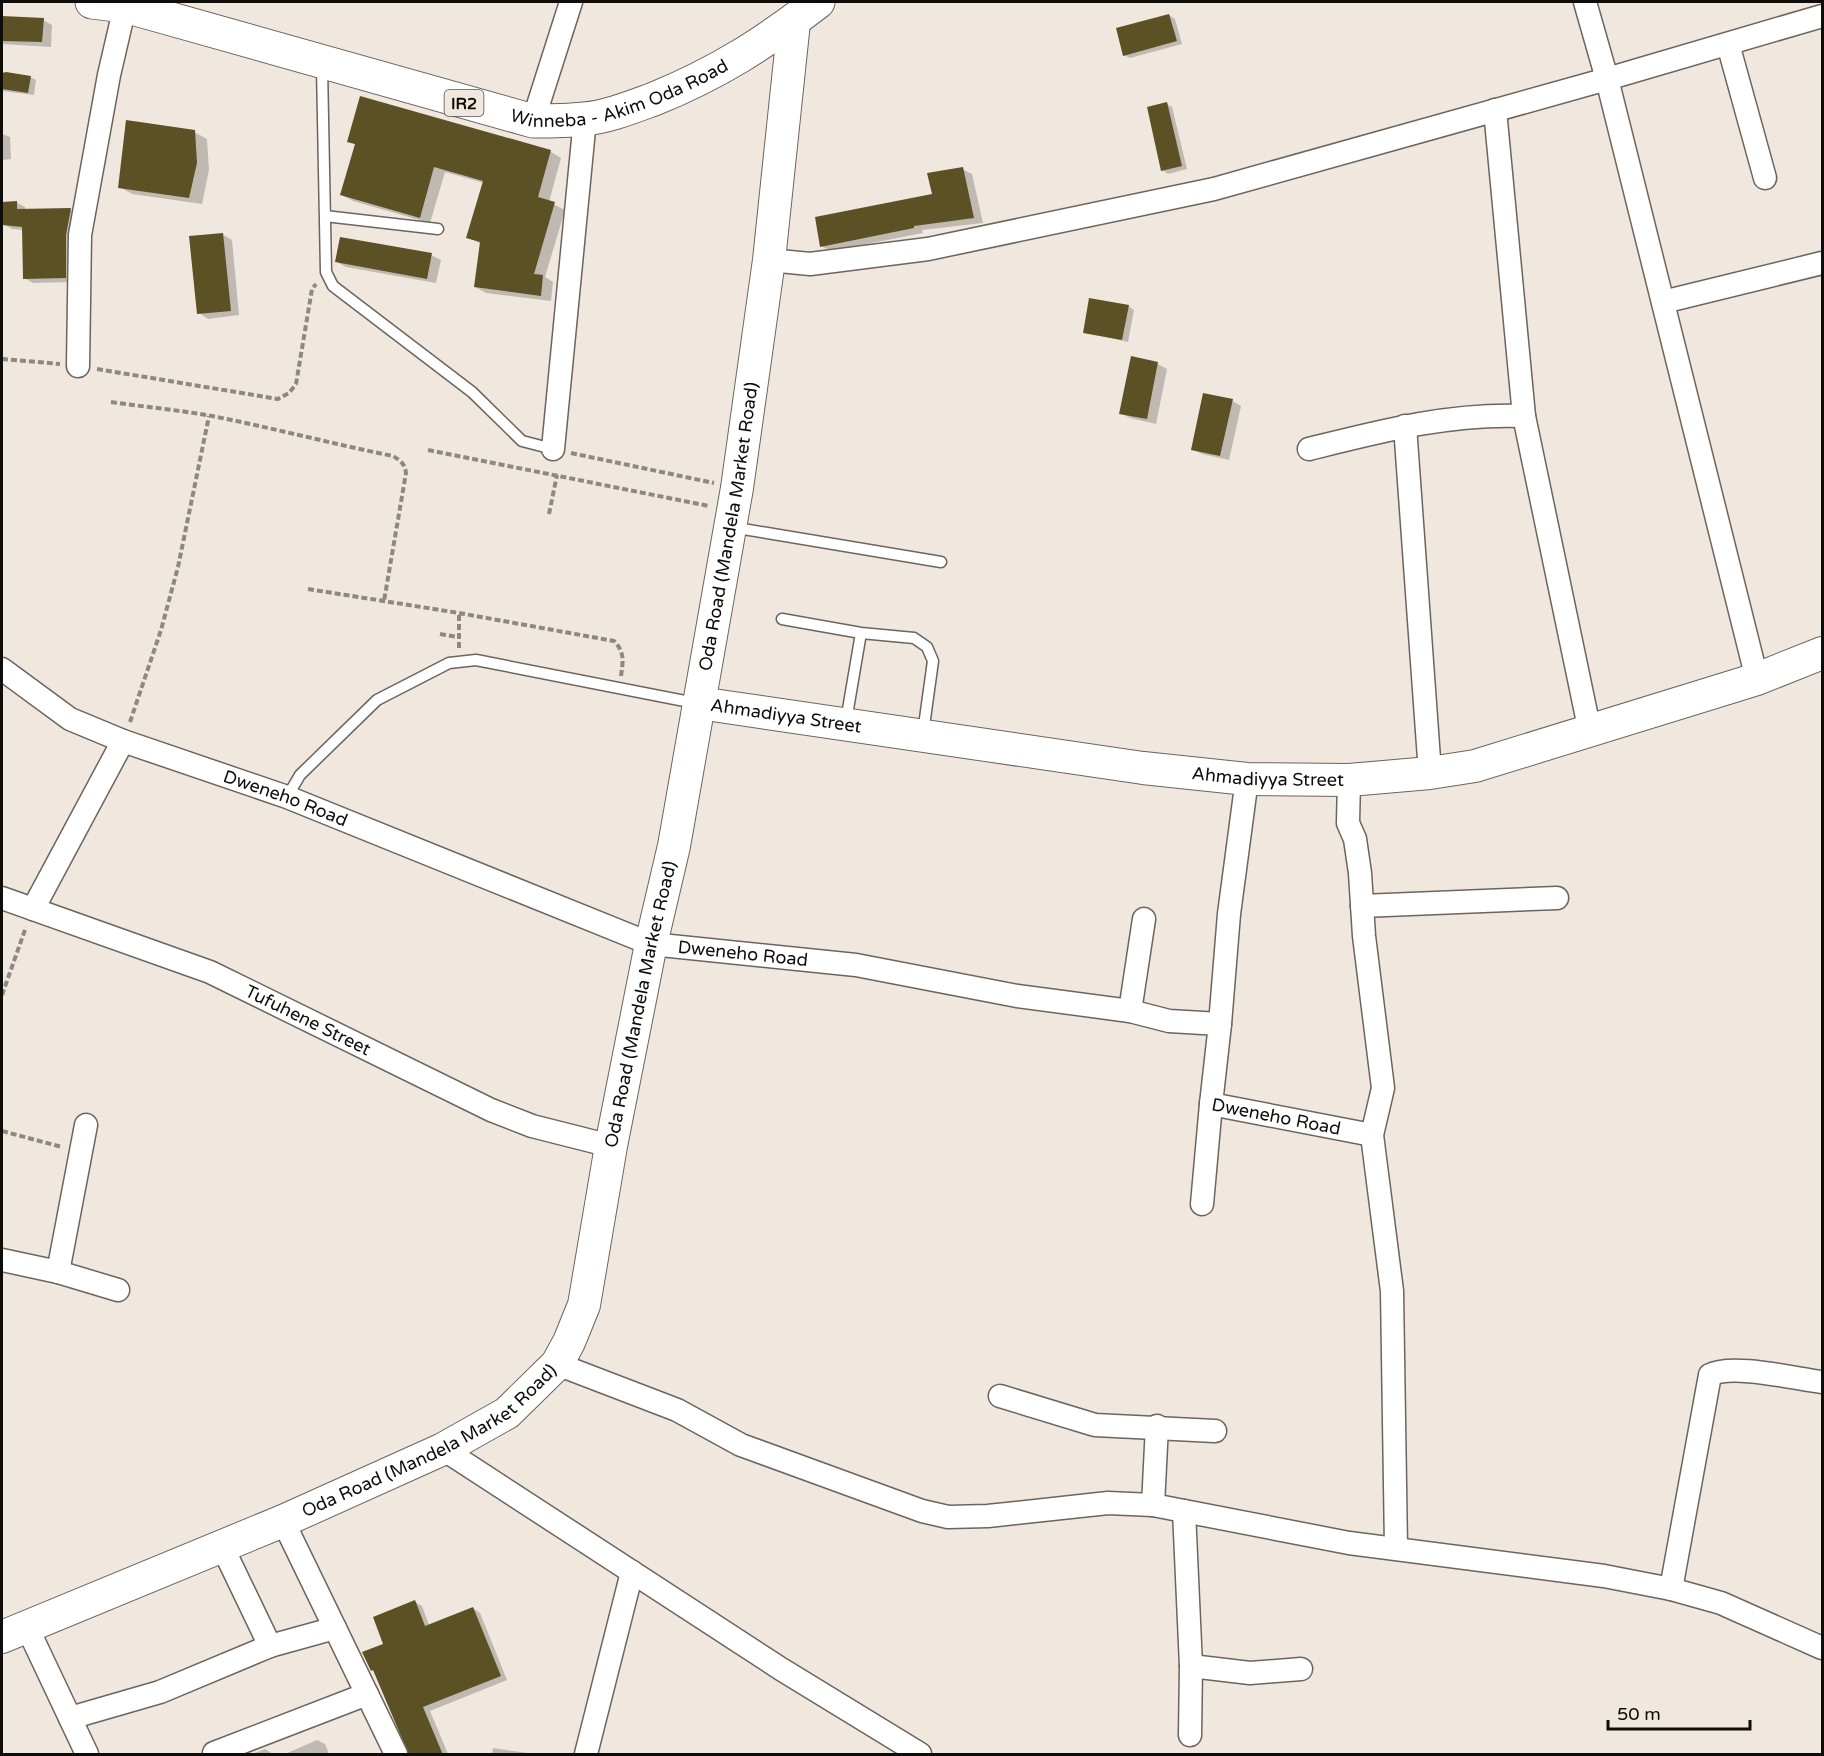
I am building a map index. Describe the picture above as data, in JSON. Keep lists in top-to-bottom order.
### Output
{
  "streets": {
    "main road": ["Winneba - Akim Oda Road", "IR2"],
    "street": [
      "Oda Road (Mandela Market Road)",
      "Ahmadiyya Street",
      "Dweneho Road",
      "Tufuhene Street"
    ]
  },
  "crossings": [
    ["Winneba - Akim Oda Road", "Oda Road (Mandela Market Road)"],
    ["Oda Road (Mandela Market Road)", "Ahmadiyya Street"],
    ["Oda Road (Mandela Market Road)", "Dweneho Road"],
    ["Oda Road (Mandela Market Road)", "Tufuhene Street"]
  ],
  "scale_bar": "50 m"
}
